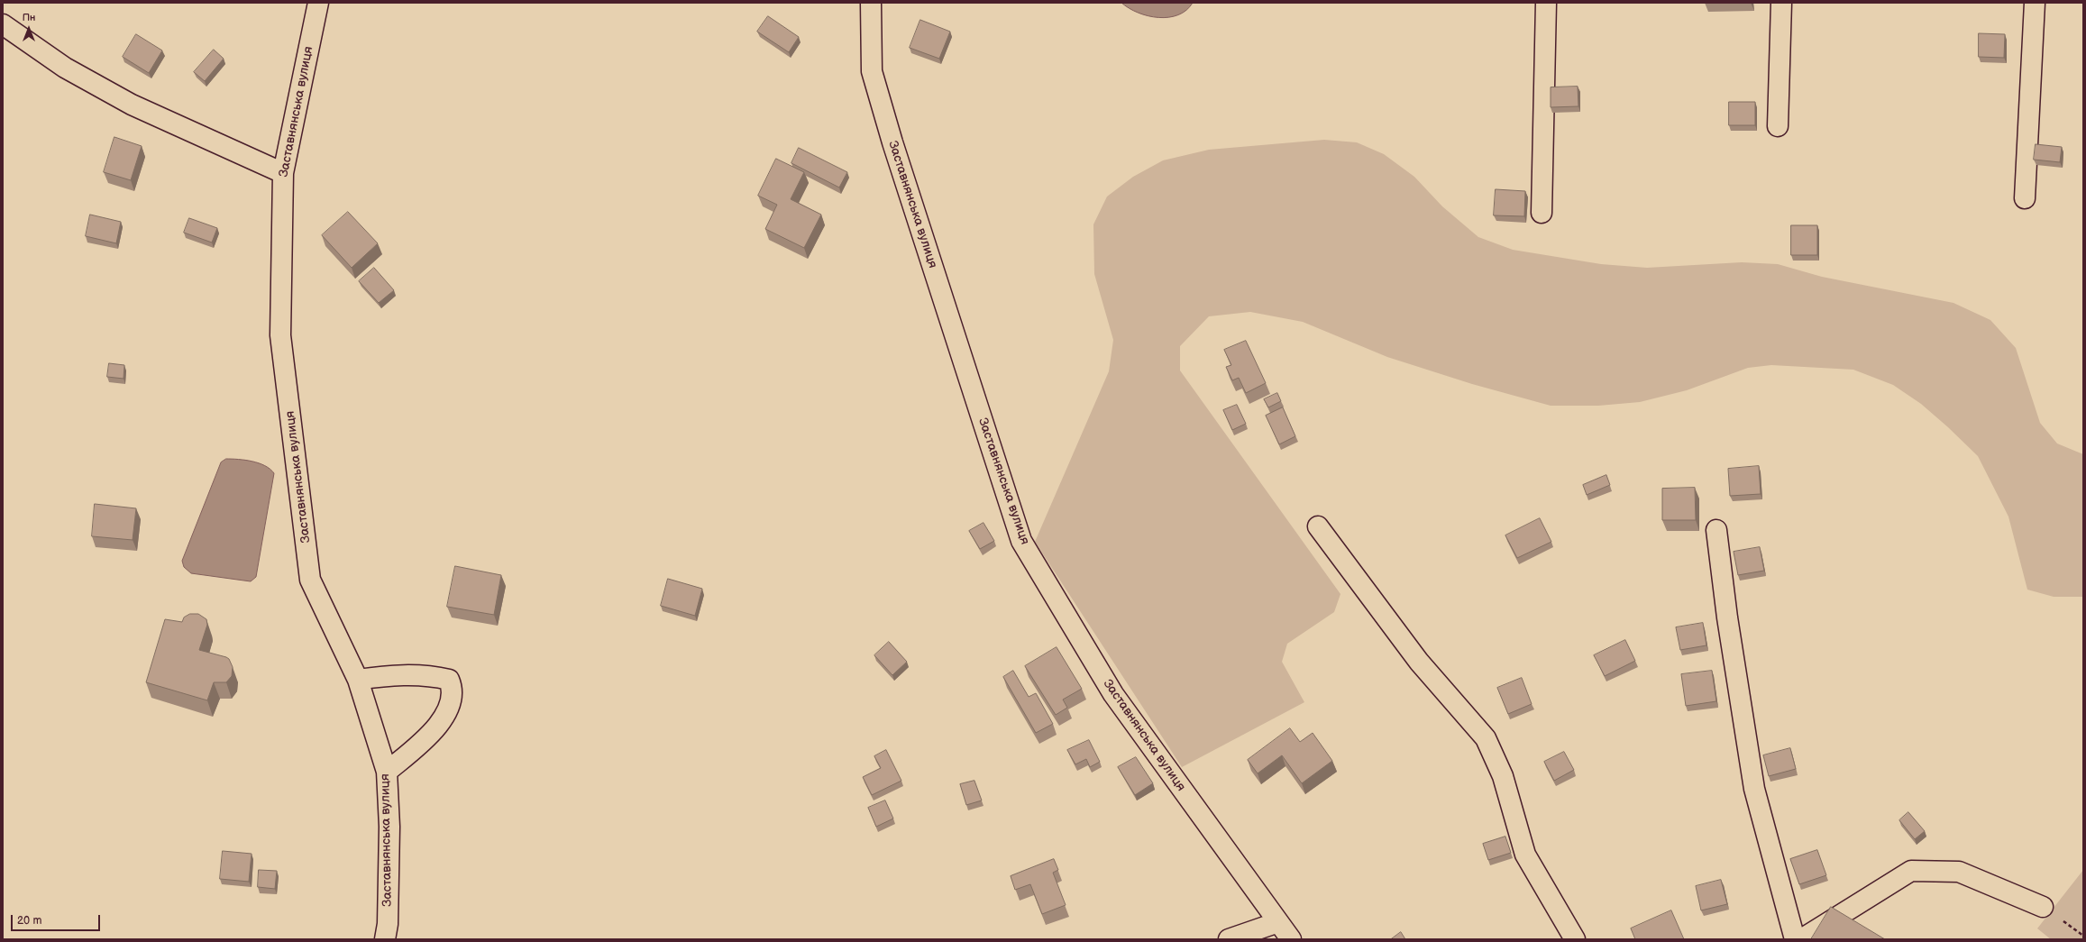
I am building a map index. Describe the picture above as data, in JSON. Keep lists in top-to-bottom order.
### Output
{
  "streets": {
    "street": ["Заставнянська вулиця"]
  },
  "scale_bar": "20 m",
  "north": "top"
}
